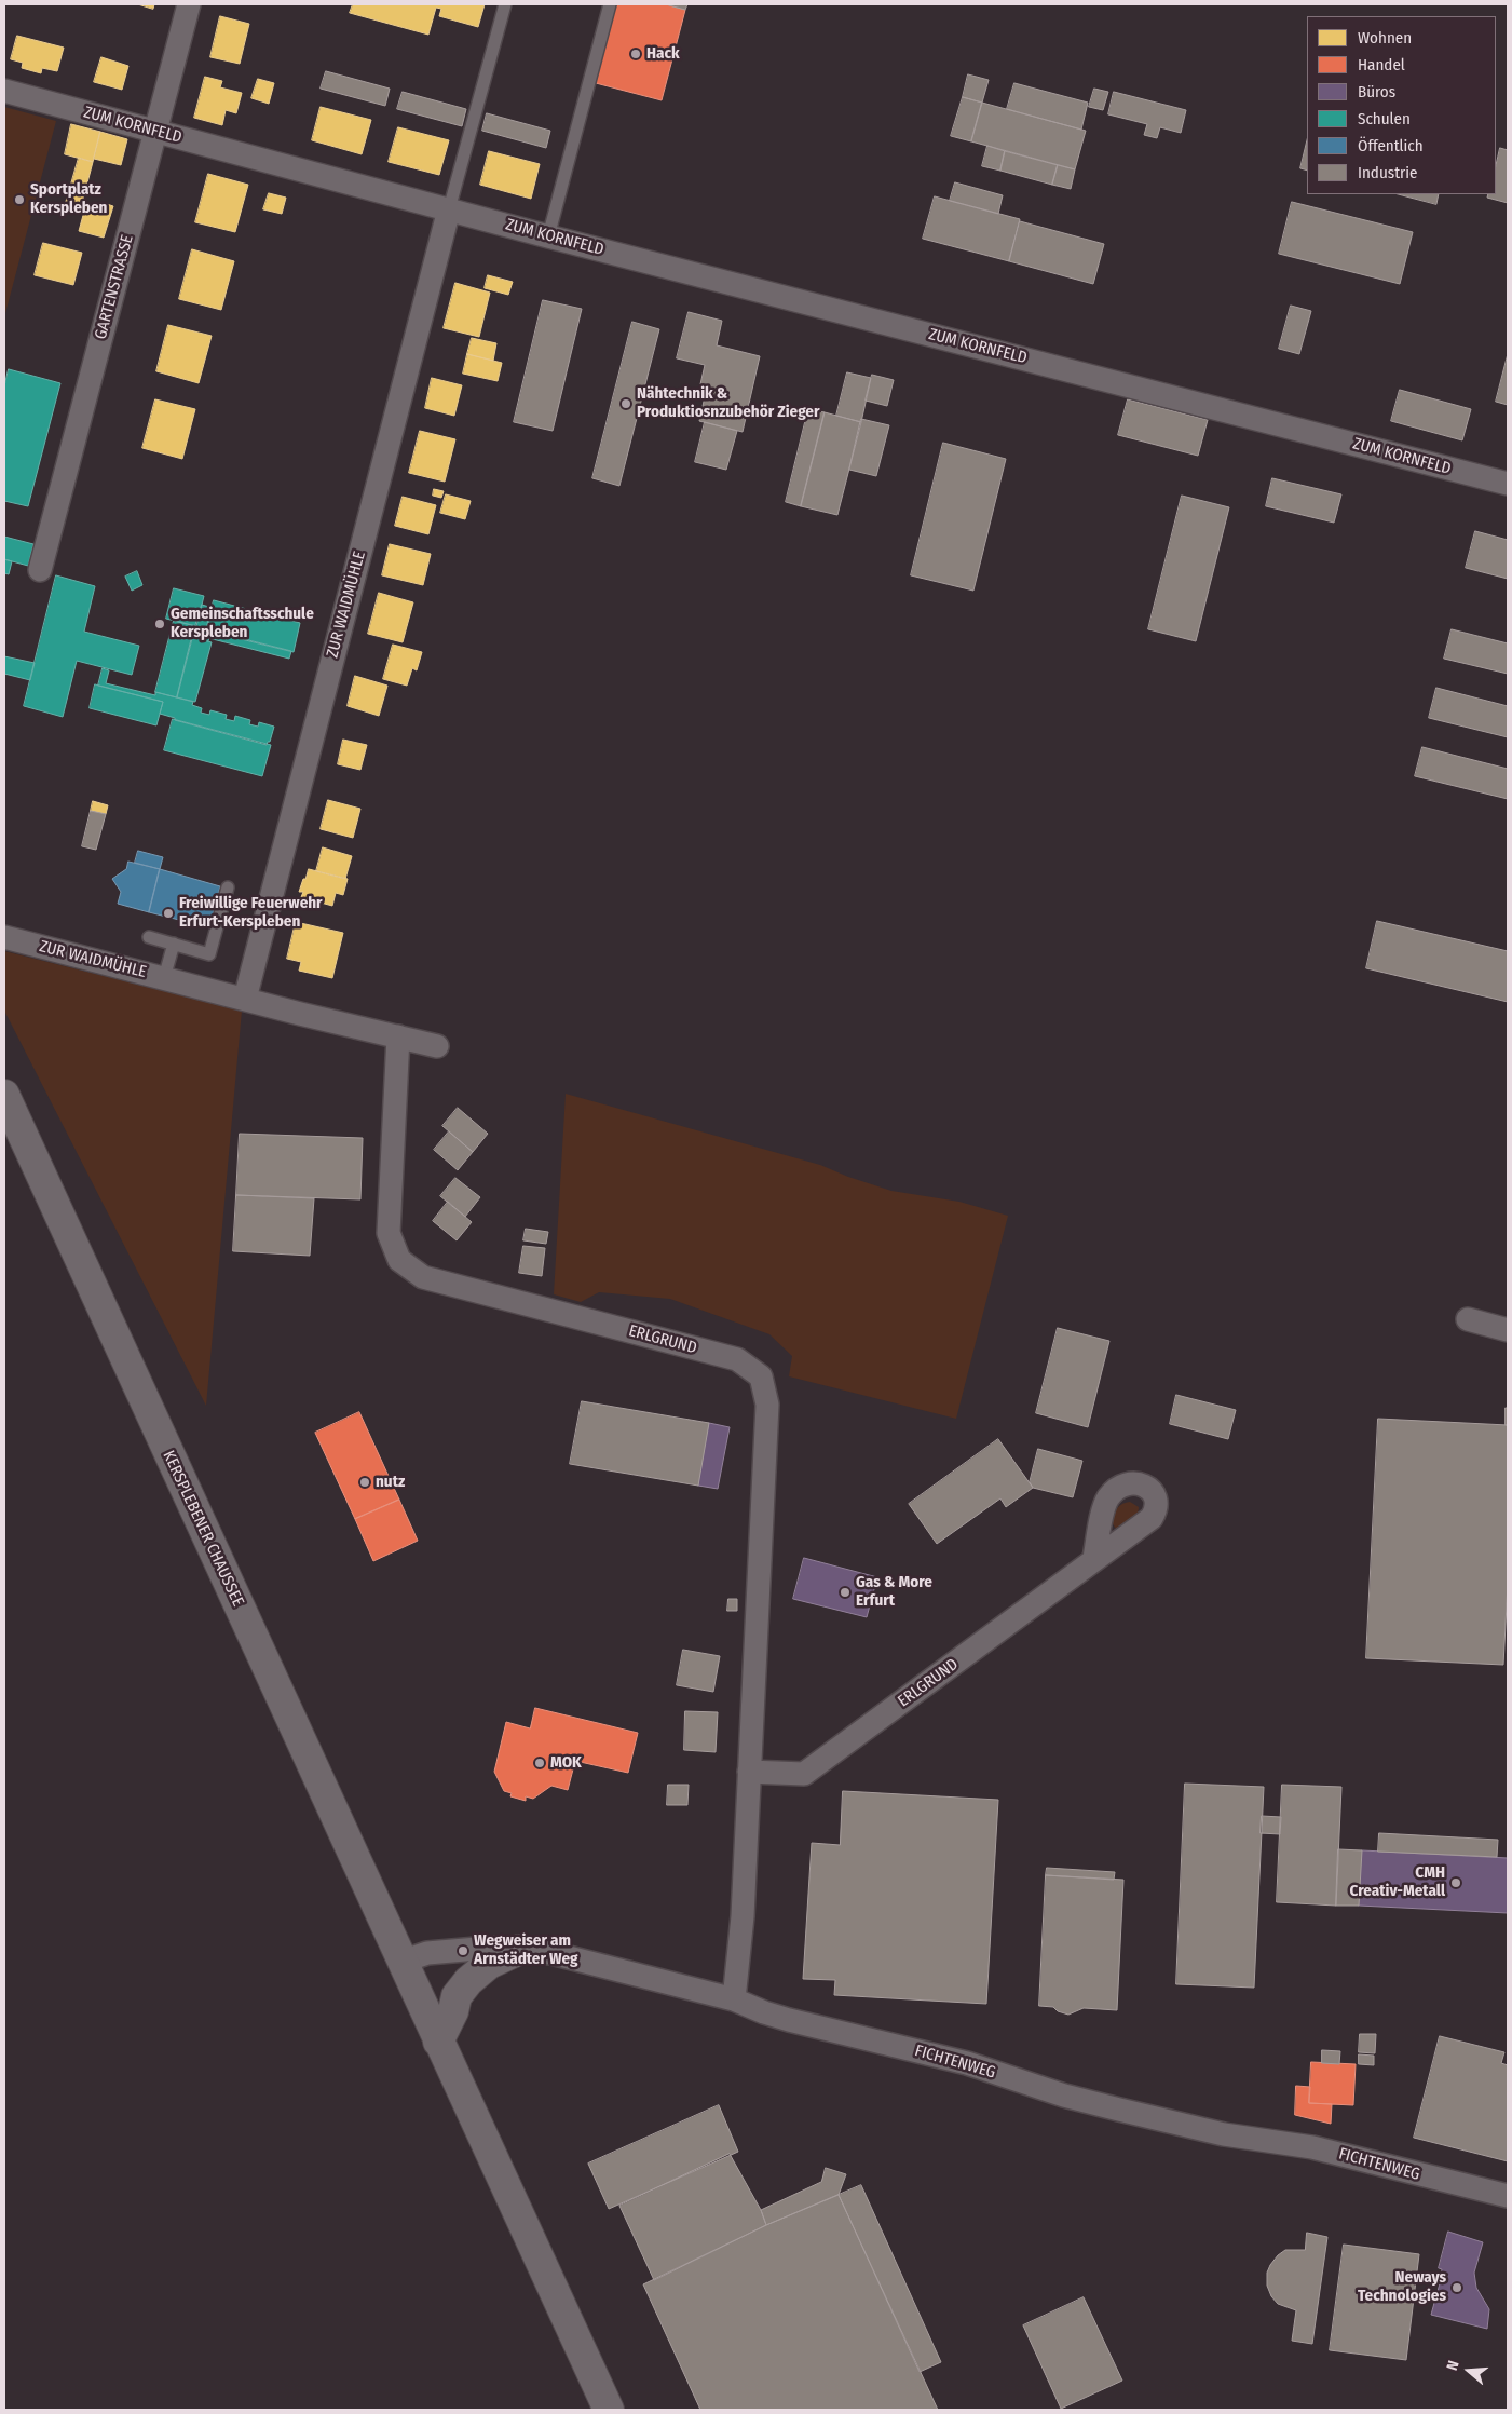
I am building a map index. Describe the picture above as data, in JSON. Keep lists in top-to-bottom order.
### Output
{
  "streets": {
    "main road": ["KERSPLEBENER CHAUSSEE"],
    "street": [
      "ZUM KORNFELD",
      "GARTENSTRASSE",
      "ZUR WAIDMÜHLE",
      "ERLGRUND",
      "FICHTENWEG"
    ]
  },
  "crossings": [
    ["ZUM KORNFELD", "GARTENSTRASSE"],
    ["ZUM KORNFELD", "ZUR WAIDMÜHLE"],
    ["ZUR WAIDMÜHLE", "ERLGRUND"],
    ["ERLGRUND", "FICHTENWEG"],
    ["KERSPLEBENER CHAUSSEE", "FICHTENWEG"]
  ],
  "places": [
    "Hack",
    "Sportplatz Kerspleben",
    "Nähtechnik & Produktiosnzubehör Zieger",
    "Gemeinschaftsschule Kerspleben",
    "Freiwillige Feuerwehr Erfurt-Kerspleben",
    "nutz",
    "Gas & More Erfurt",
    "MOK",
    "CMH Creativ-Metall",
    "Wegweiser am Arnstädter Weg",
    "Neways Technologies"
  ],
  "legend": [
    "Wohnen",
    "Handel",
    "Büros",
    "Schulen",
    "Öffentlich",
    "Industrie"
  ],
  "north": "left"
}
